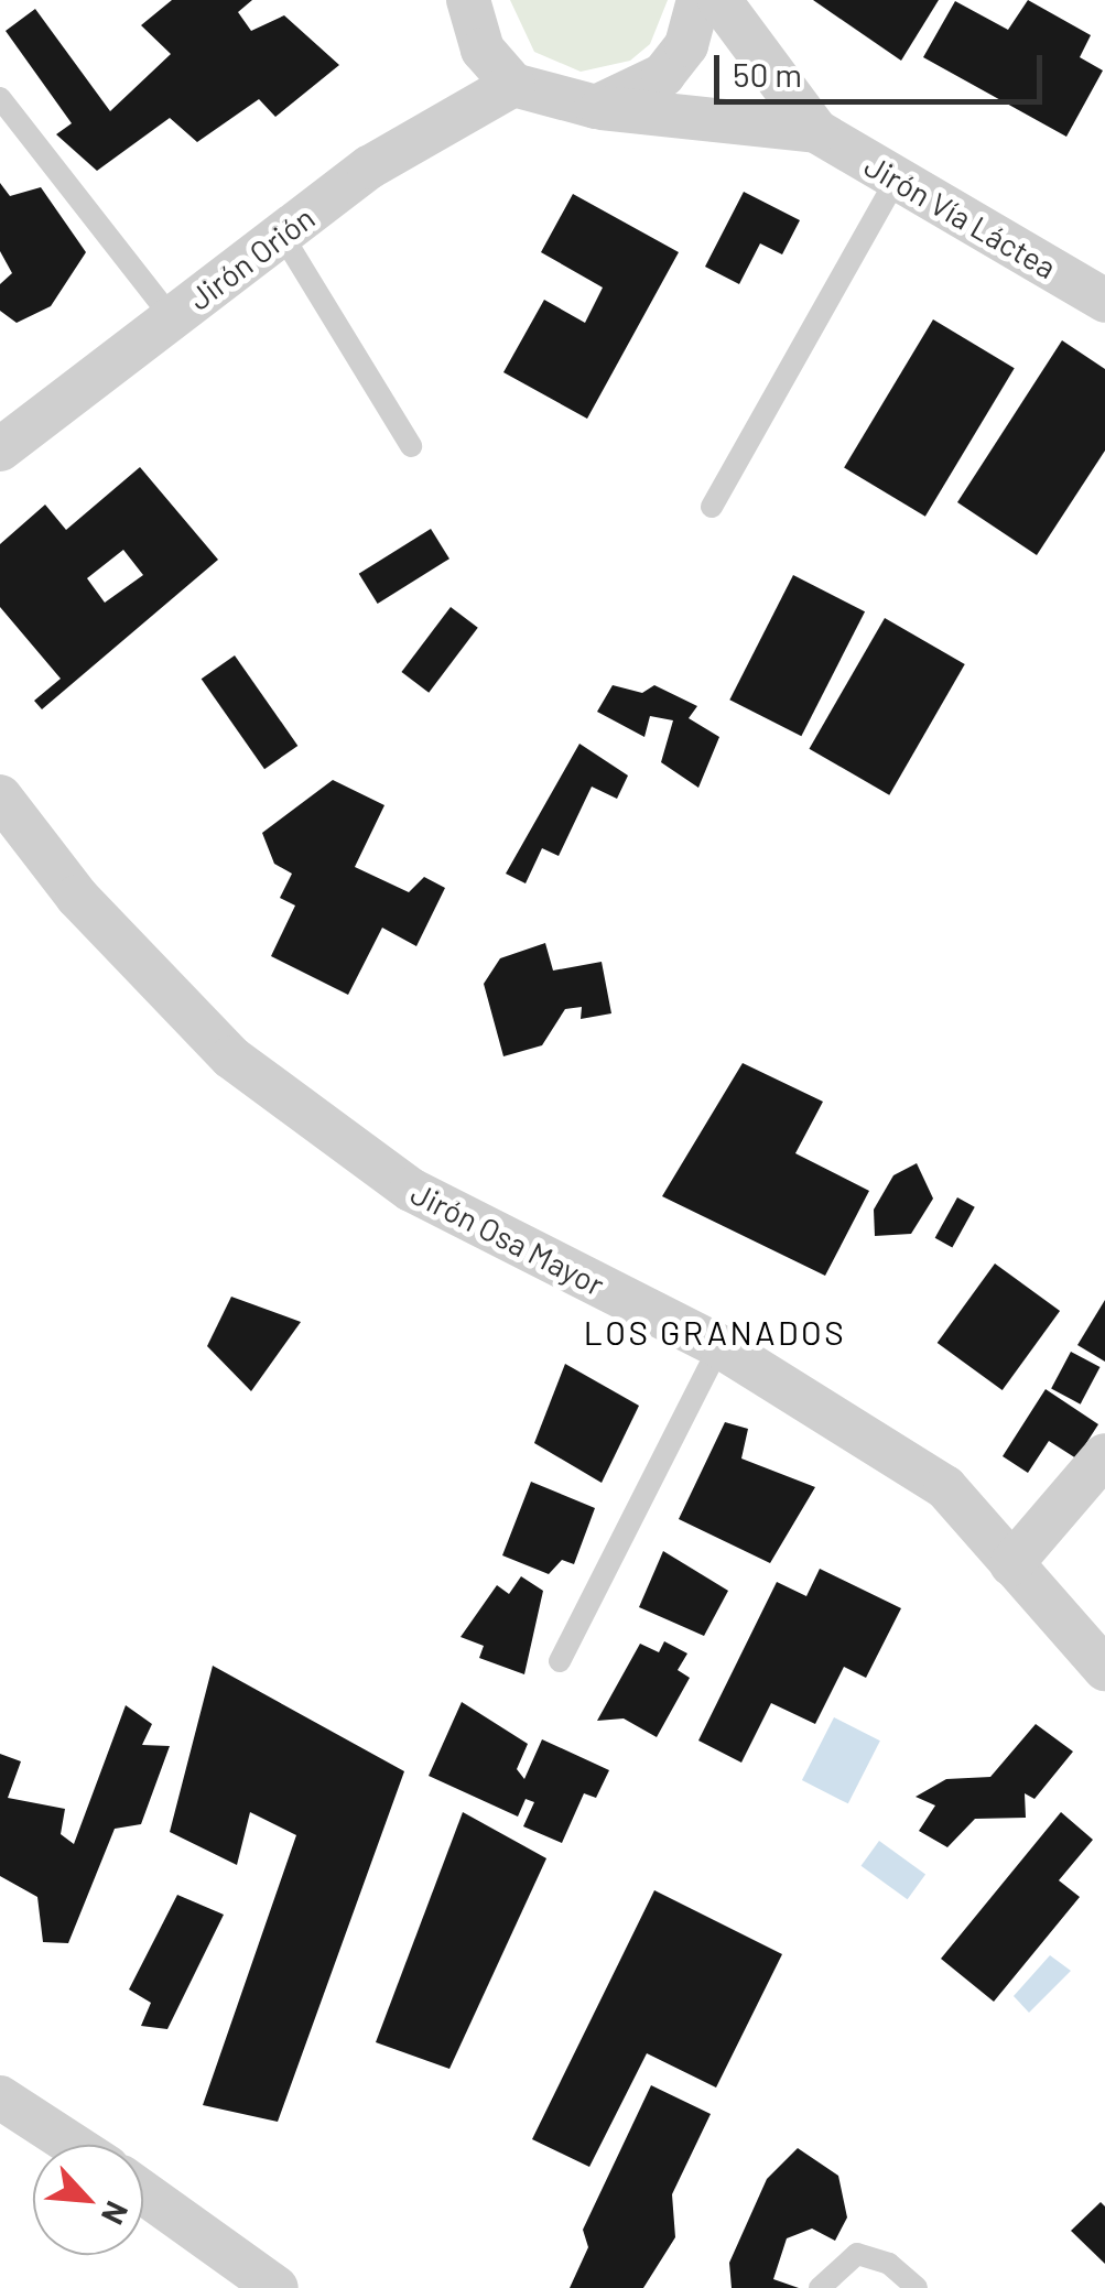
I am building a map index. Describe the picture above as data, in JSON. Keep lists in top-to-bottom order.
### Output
{
  "streets": {
    "street": ["Jirón Vía Láctea", "Jirón Orión", "Jirón Osa Mayor"]
  },
  "crossings": [
    ["Jirón Vía Láctea", "Jirón Orión"]
  ],
  "districts": ["LOS GRANADOS"],
  "scale_bar": "50 m",
  "north": "bottom right"
}
